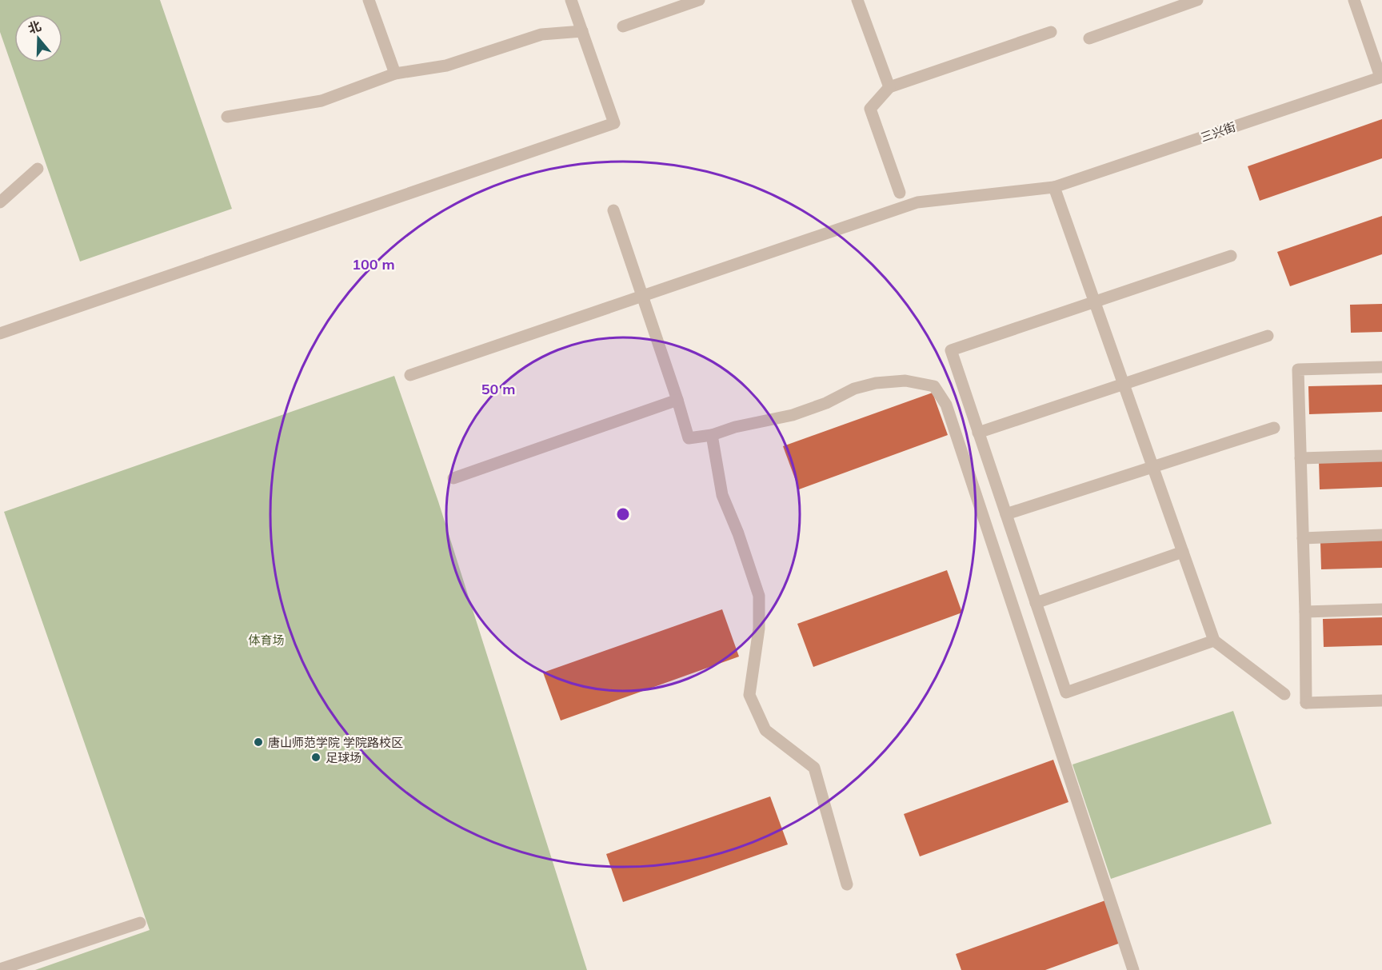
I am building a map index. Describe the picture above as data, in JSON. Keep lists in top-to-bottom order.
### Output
{
  "streets": {
    "street": ["三兴街"]
  },
  "parks": ["体育场"],
  "places": ["唐山师范学院 学院路校区", "足球场"],
  "north": "top",
  "rings": ["100 m", "50 m"]
}
